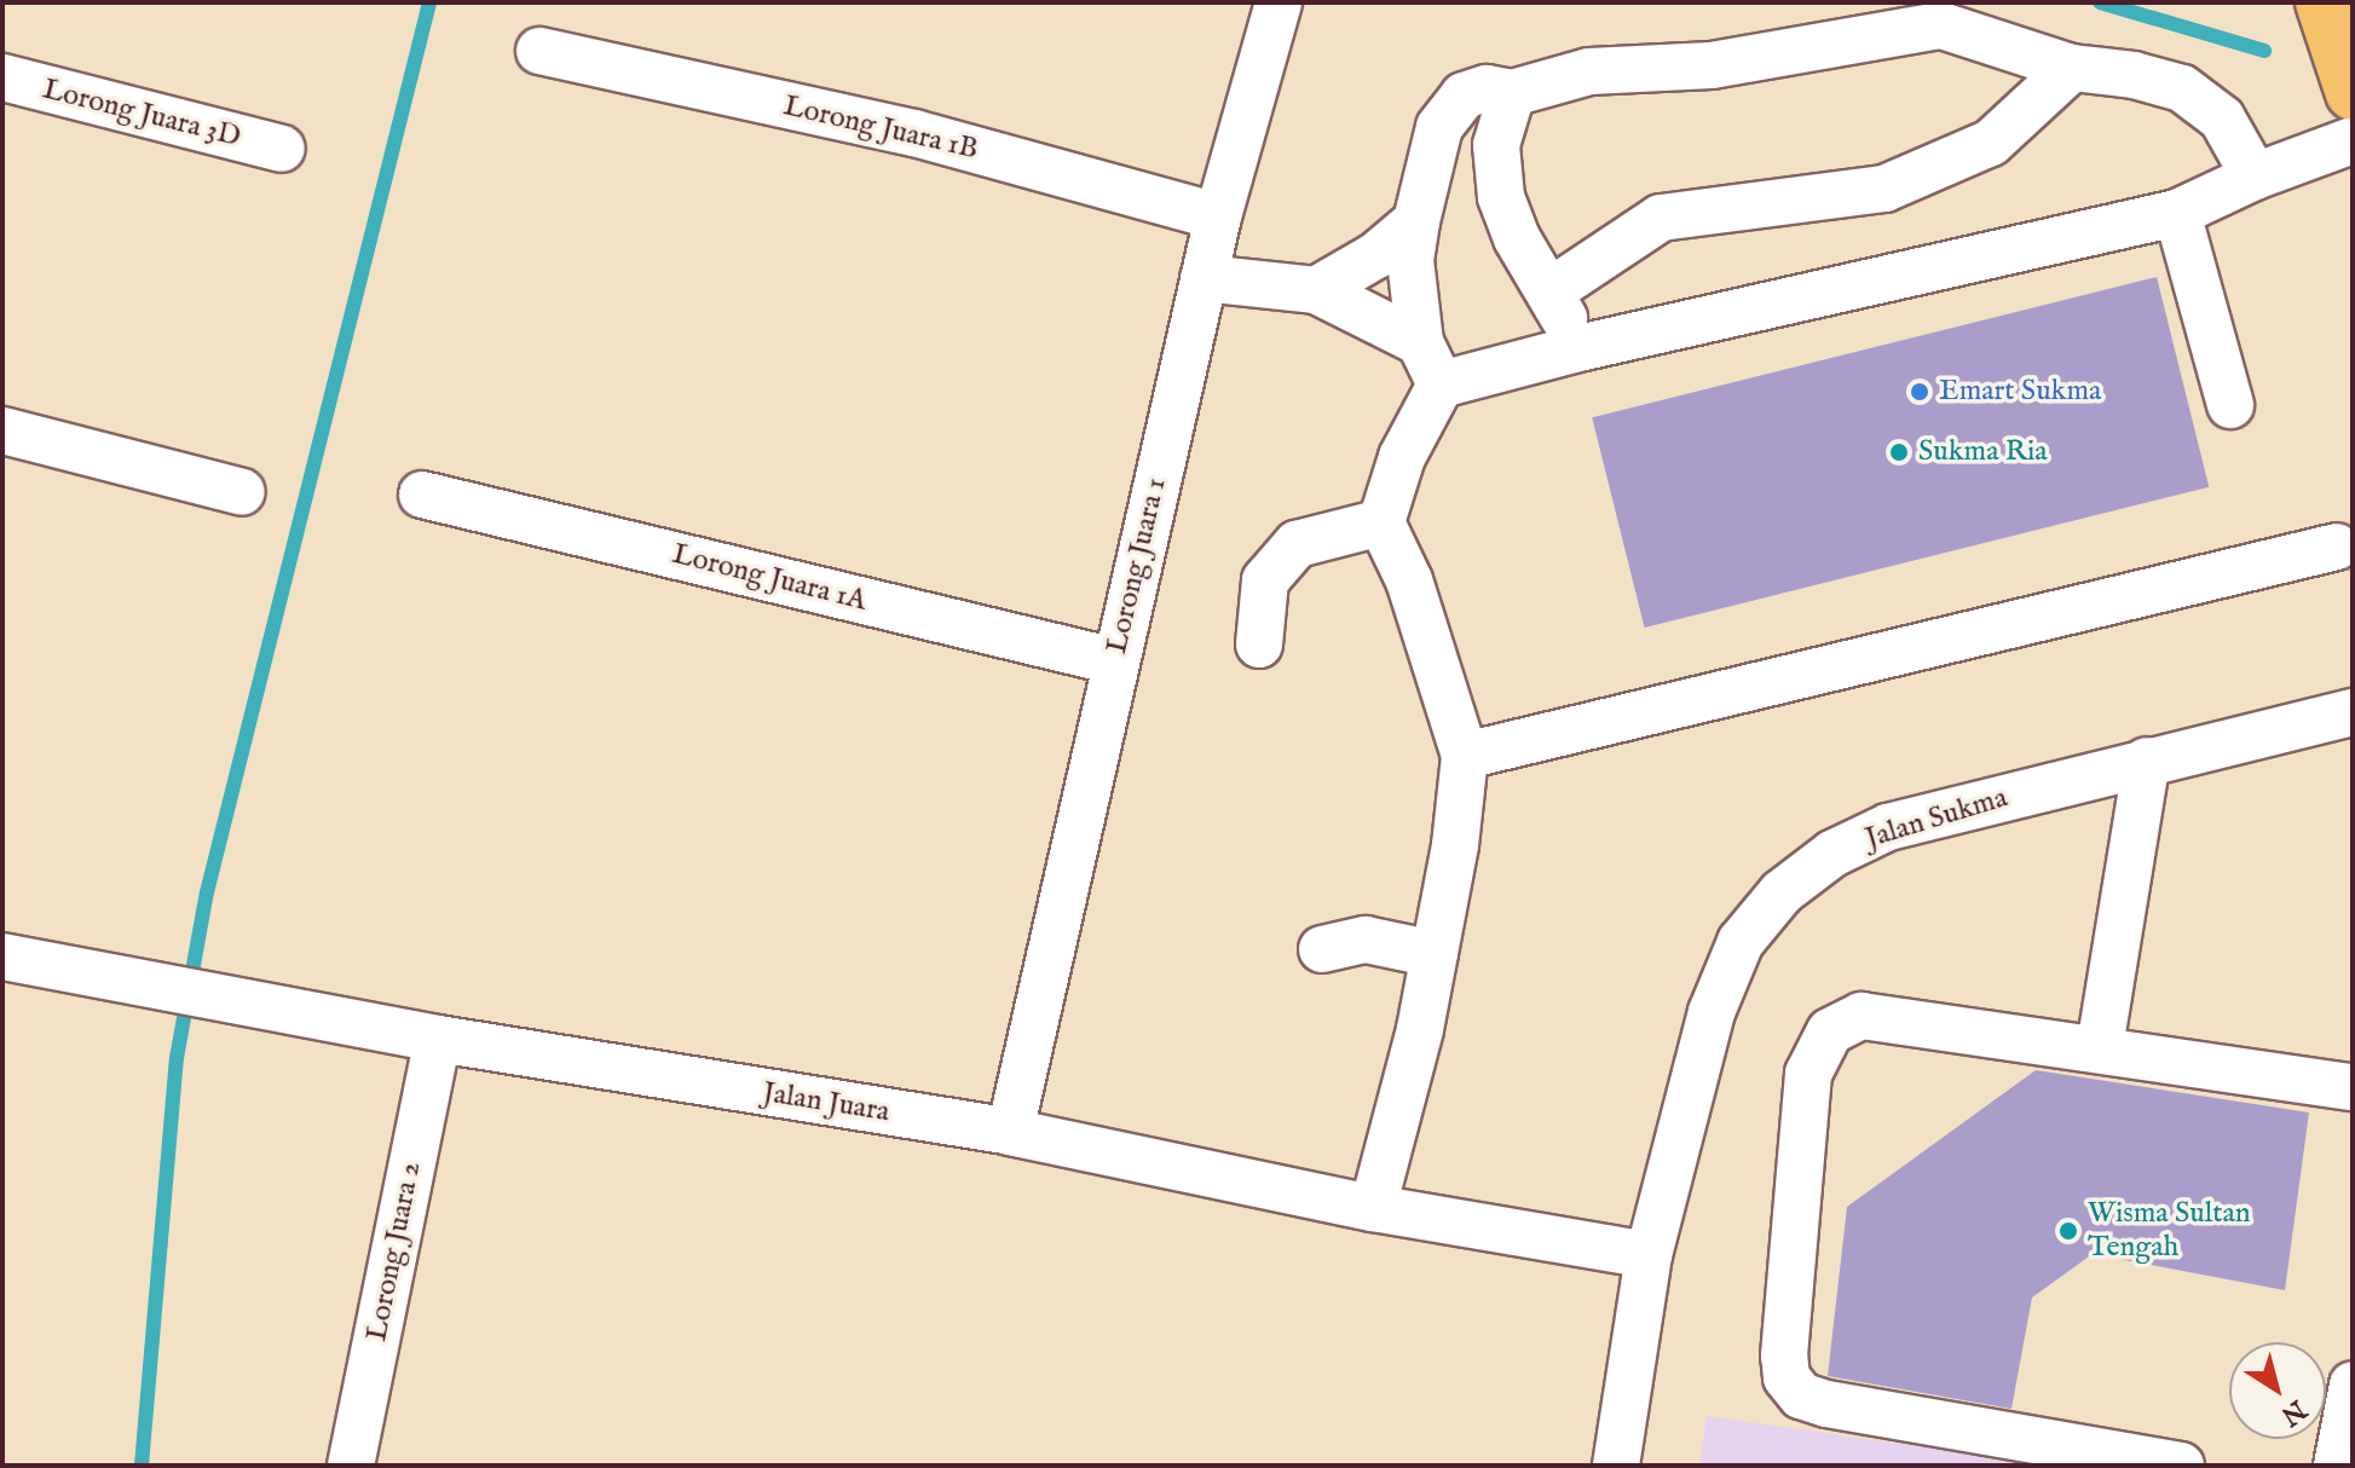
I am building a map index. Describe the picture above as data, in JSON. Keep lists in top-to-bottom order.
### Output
{
  "streets": {
    "street": [
      "Lorong Juara 3D",
      "Lorong Juara 1B",
      "Lorong Juara 1",
      "Lorong Juara 1A",
      "Jalan Sukma",
      "Jalan Juara",
      "Lorong Juara 2"
    ]
  },
  "crossings": [
    ["Lorong Juara 1B", "Lorong Juara 1"],
    ["Lorong Juara 1", "Lorong Juara 1A"],
    ["Lorong Juara 1", "Jalan Juara"],
    ["Jalan Sukma", "Jalan Juara"],
    ["Jalan Juara", "Lorong Juara 2"]
  ],
  "places": ["Emart Sukma", "Sukma Ria", "Wisma Sultan Tengah"],
  "north": "bottom right"
}
